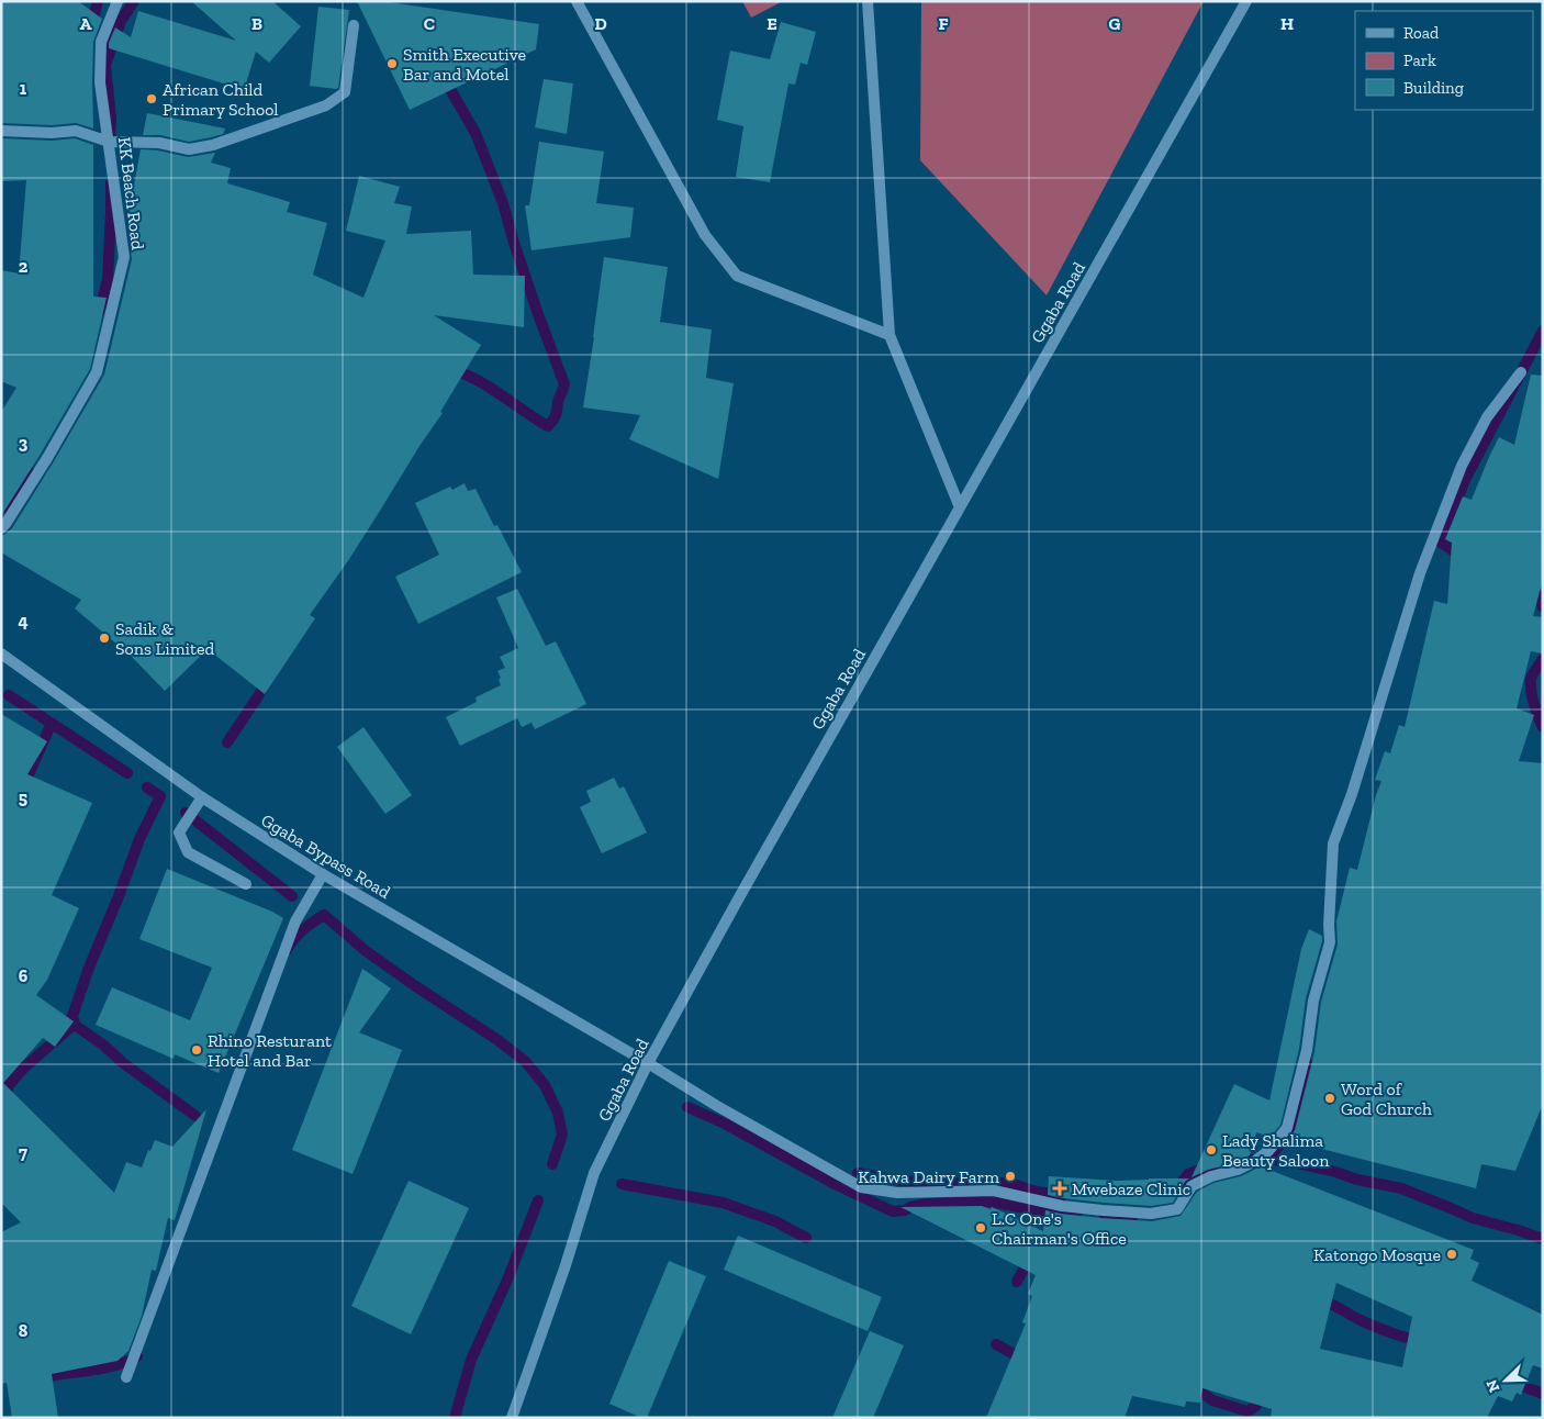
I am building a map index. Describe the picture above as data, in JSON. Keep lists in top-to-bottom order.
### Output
{
  "streets": {
    "street": ["KK Beach Road", "Ggaba Road", "Ggaba Bypass Road"]
  },
  "crossings": [
    ["Ggaba Road", "Ggaba Bypass Road"]
  ],
  "places": {
    "other": [
      "Smith Executive Bar and Motel",
      "African Child Primary School",
      "Sadik & Sons Limited",
      "Rhino Resturant Hotel and Bar",
      "Word of God Church",
      "Lady Shalima Beauty Saloon",
      "Kahwa Dairy Farm",
      "L.C One's Chairman's Office",
      "Katongo Mosque"
    ],
    "health": ["Mwebaze Clinic"]
  },
  "legend": ["Road", "Park", "Building"],
  "north": "bottom left",
  "grid": {
    "columns": [
      "A",
      "B",
      "C",
      "D",
      "E",
      "F",
      "G",
      "H"
    ],
    "rows": [
      "1",
      "2",
      "3",
      "4",
      "5",
      "6",
      "7",
      "8"
    ]
  }
}
